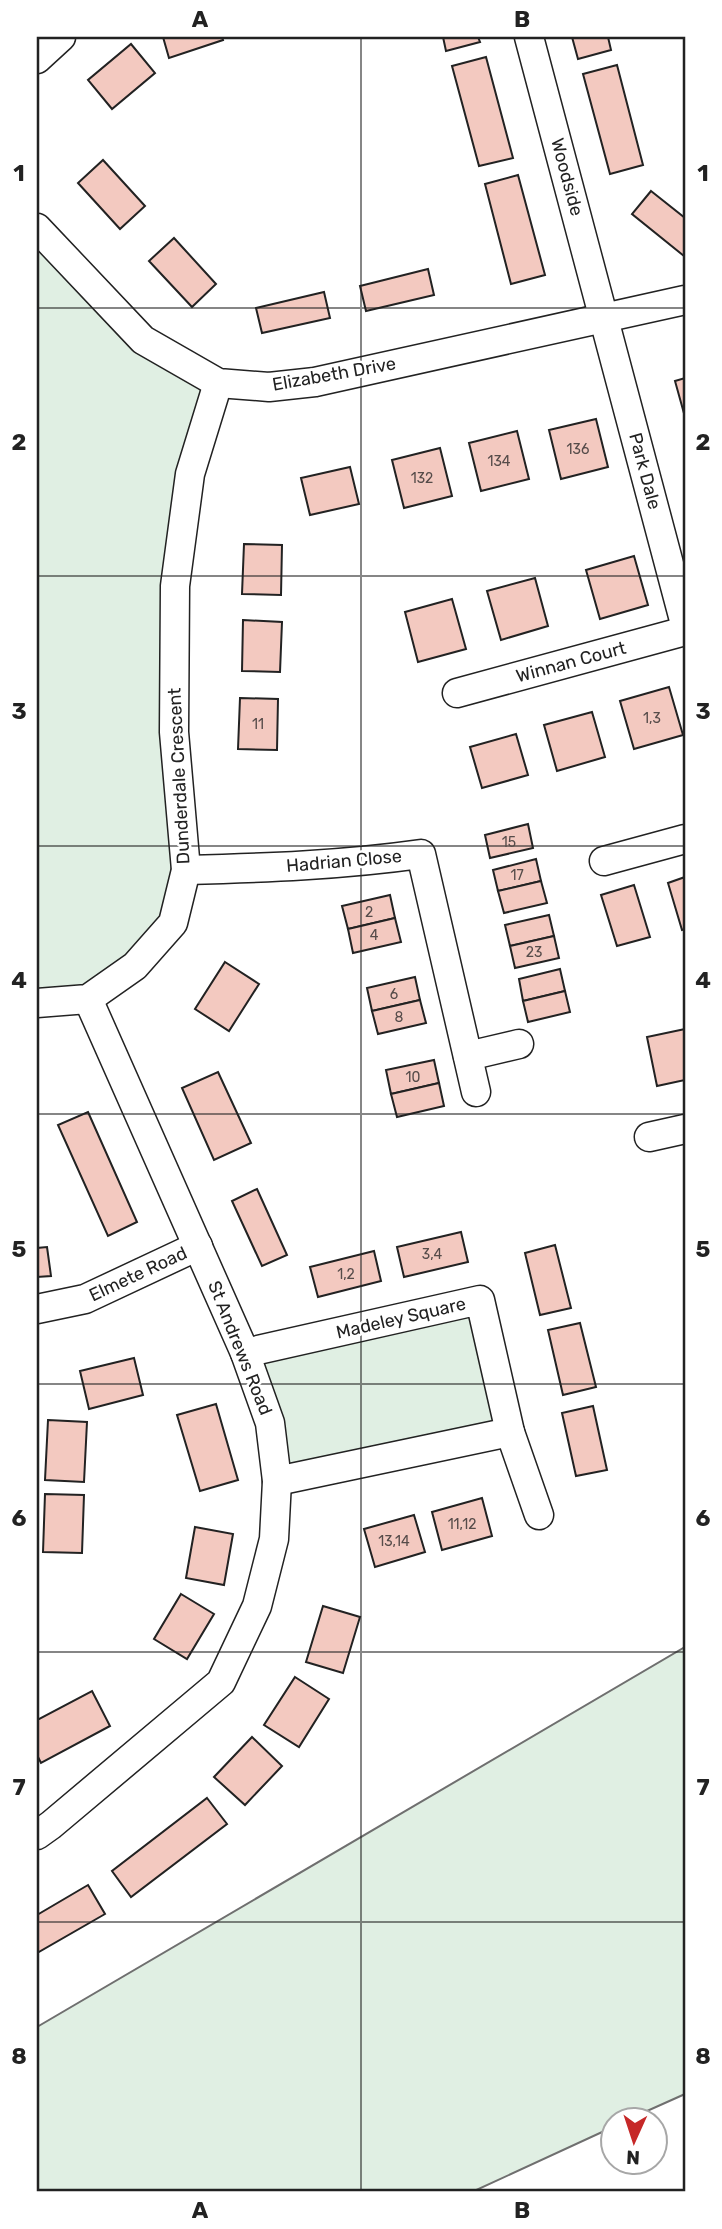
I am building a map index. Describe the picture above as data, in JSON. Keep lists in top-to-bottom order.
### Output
{
  "streets": {
    "street": [
      "Woodside",
      "Elizabeth Drive",
      "Park Dale",
      "Winnan Court",
      "Dunderdale Crescent",
      "Hadrian Close",
      "Elmete Road",
      "Madeley Square",
      "St Andrews Road"
    ]
  },
  "crossings": [
    ["Woodside", "Elizabeth Drive"],
    ["Woodside", "Park Dale"],
    ["Elizabeth Drive", "Park Dale"],
    ["Elizabeth Drive", "Dunderdale Crescent"],
    ["Dunderdale Crescent", "Hadrian Close"],
    ["Dunderdale Crescent", "St Andrews Road"],
    ["Elmete Road", "St Andrews Road"],
    ["Madeley Square", "St Andrews Road"]
  ],
  "house_numbers": [
    "136",
    "134",
    "132",
    "1,3",
    "11",
    "15",
    "17",
    "2",
    "4",
    "23",
    "6",
    "8",
    "10",
    "3,4",
    "1,2",
    "11,12",
    "13,14"
  ],
  "north": "bottom",
  "grid": {
    "columns": ["A", "B"],
    "rows": [
      "1",
      "2",
      "3",
      "4",
      "5",
      "6",
      "7",
      "8"
    ]
  }
}
